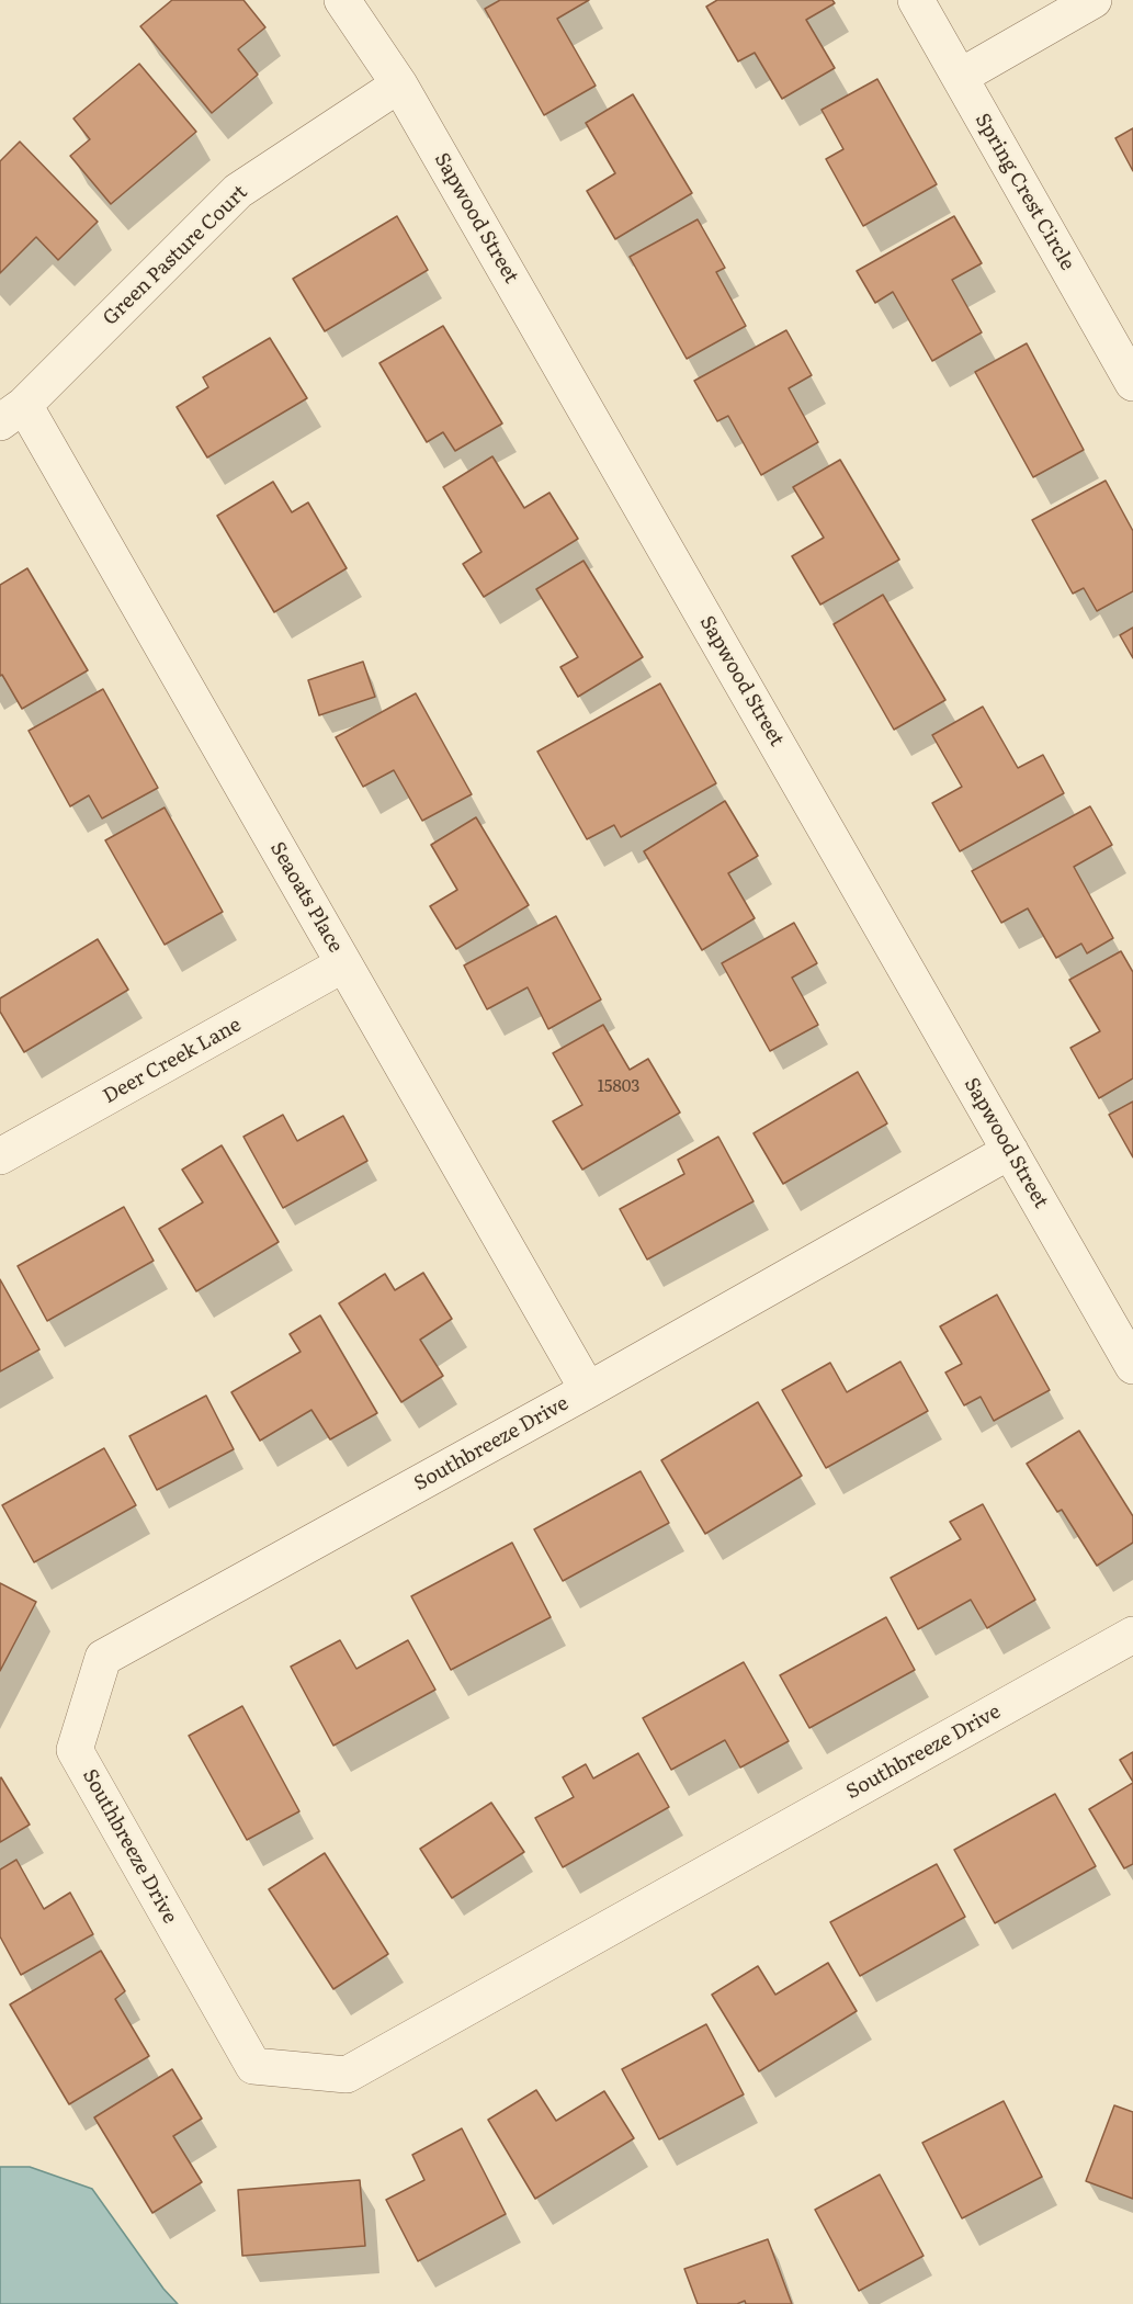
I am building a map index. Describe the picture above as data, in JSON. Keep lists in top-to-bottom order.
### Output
{
  "streets": {
    "street": [
      "Spring Crest Circle",
      "Sapwood Street",
      "Green Pasture Court",
      "Seaoats Place",
      "Deer Creek Lane",
      "Southbreeze Drive"
    ]
  },
  "crossings": [
    ["Sapwood Street", "Green Pasture Court"],
    ["Sapwood Street", "Southbreeze Drive"],
    ["Green Pasture Court", "Seaoats Place"],
    ["Seaoats Place", "Deer Creek Lane"],
    ["Seaoats Place", "Southbreeze Drive"]
  ],
  "house_numbers": ["15803"]
}
